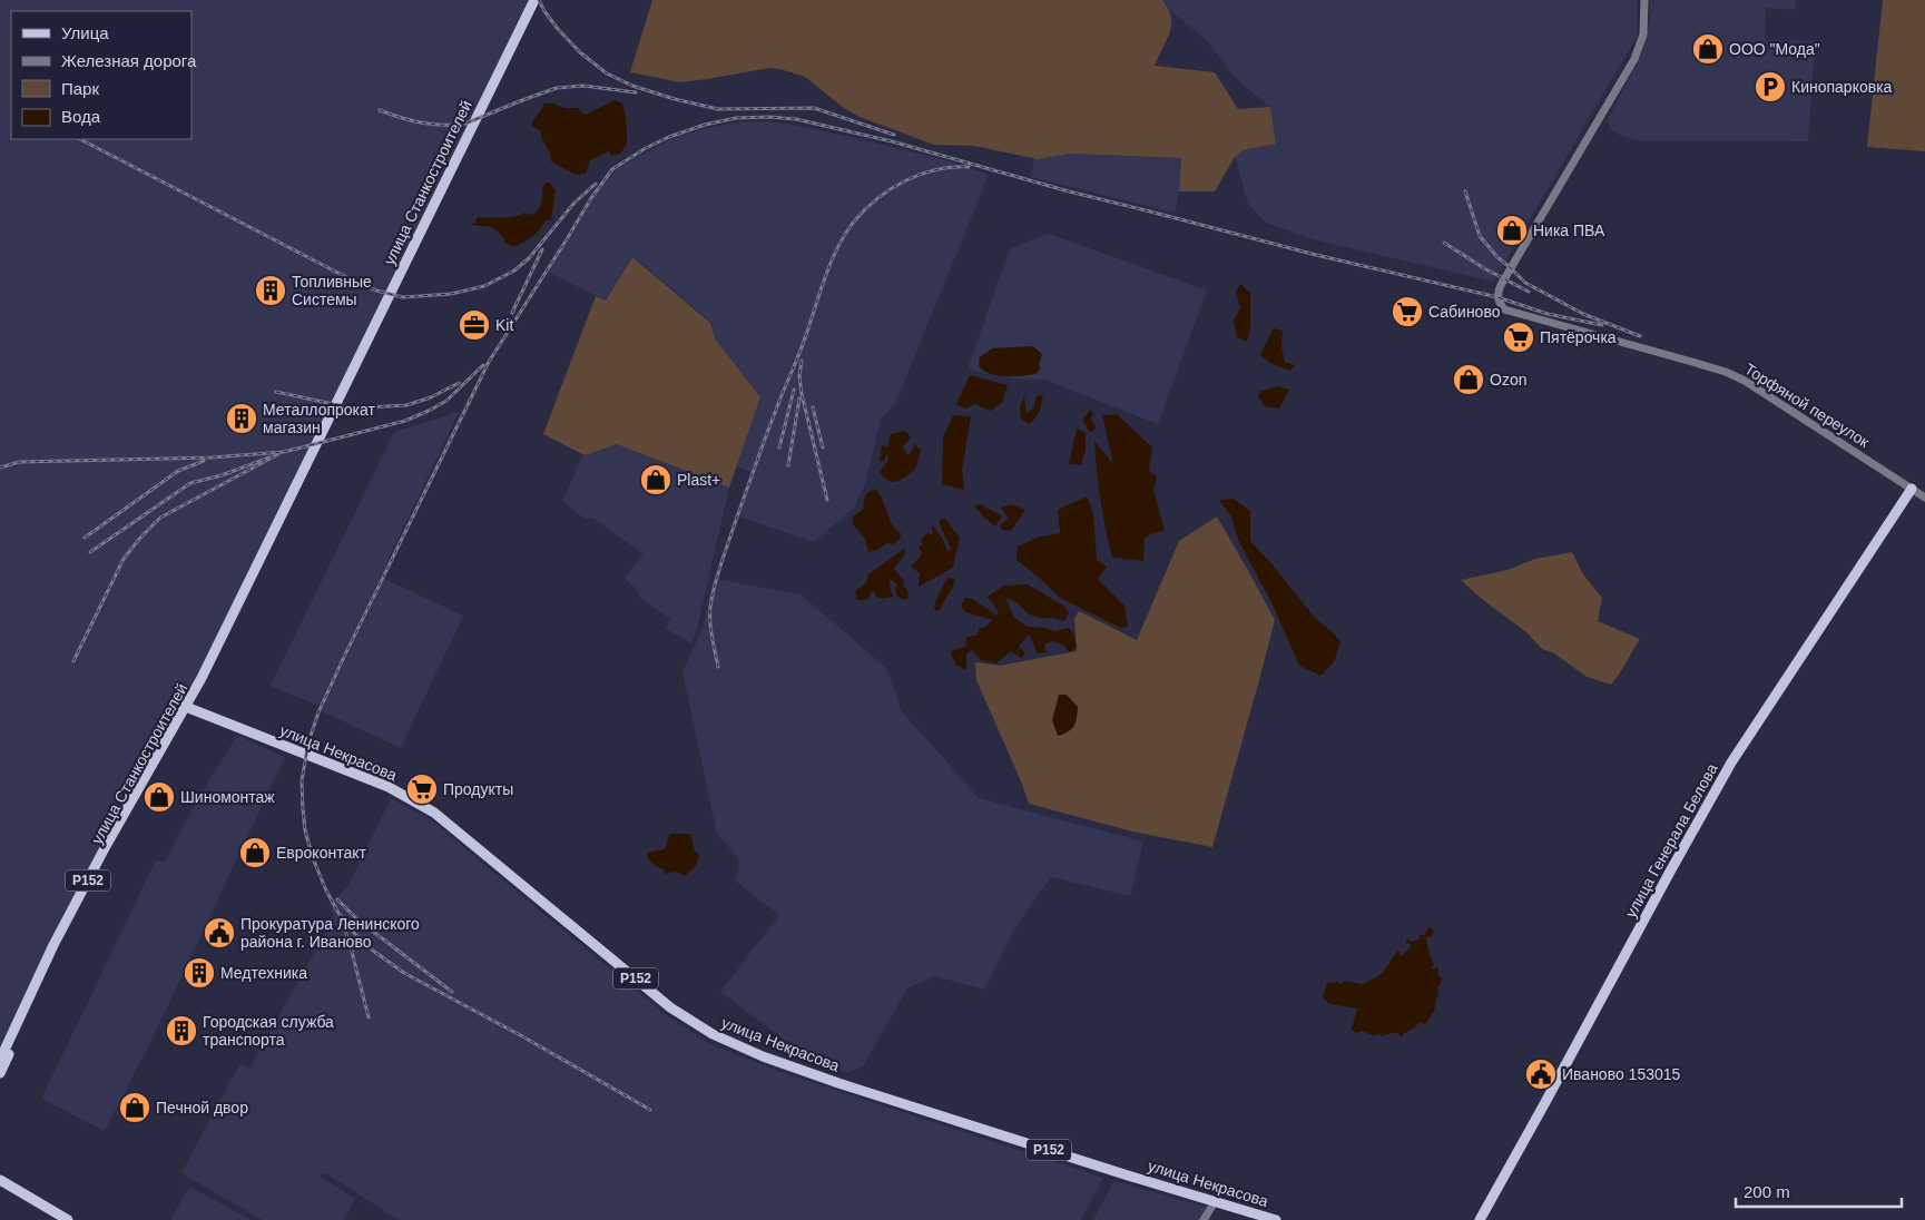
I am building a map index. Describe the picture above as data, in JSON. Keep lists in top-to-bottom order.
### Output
{
  "streets": {
    "main road": [
      "улица Станкостроителей",
      "улица Некрасова",
      "улица Генерала Белова",
      "Р152"
    ],
    "street": ["Торфяной переулок"]
  },
  "crossings": [
    ["улица Станкостроителей", "улица Некрасова"],
    ["Торфяной переулок", "улица Генерала Белова"]
  ],
  "places": {
    "shop": [
      "ООО \"Мода\"",
      "Ника ПВА",
      "Ozon",
      "Plast+",
      "Шиномонтаж",
      "Евроконтакт",
      "Печной двор"
    ],
    "parking": ["Кинопарковка"],
    "building": [
      "Топливные Системы",
      "Металлопрокат магазин",
      "Медтехника",
      "Городская служба транспорта"
    ],
    "supermarket": ["Сабиново", "Пятёрочка", "Продукты"],
    "office": ["Kit"],
    "public building": ["Прокуратура Ленинского района г. Иваново", "Иваново 153015"]
  },
  "legend": [
    "Улица",
    "Железная дорога",
    "Парк",
    "Вода"
  ],
  "scale_bar": "200 m"
}
